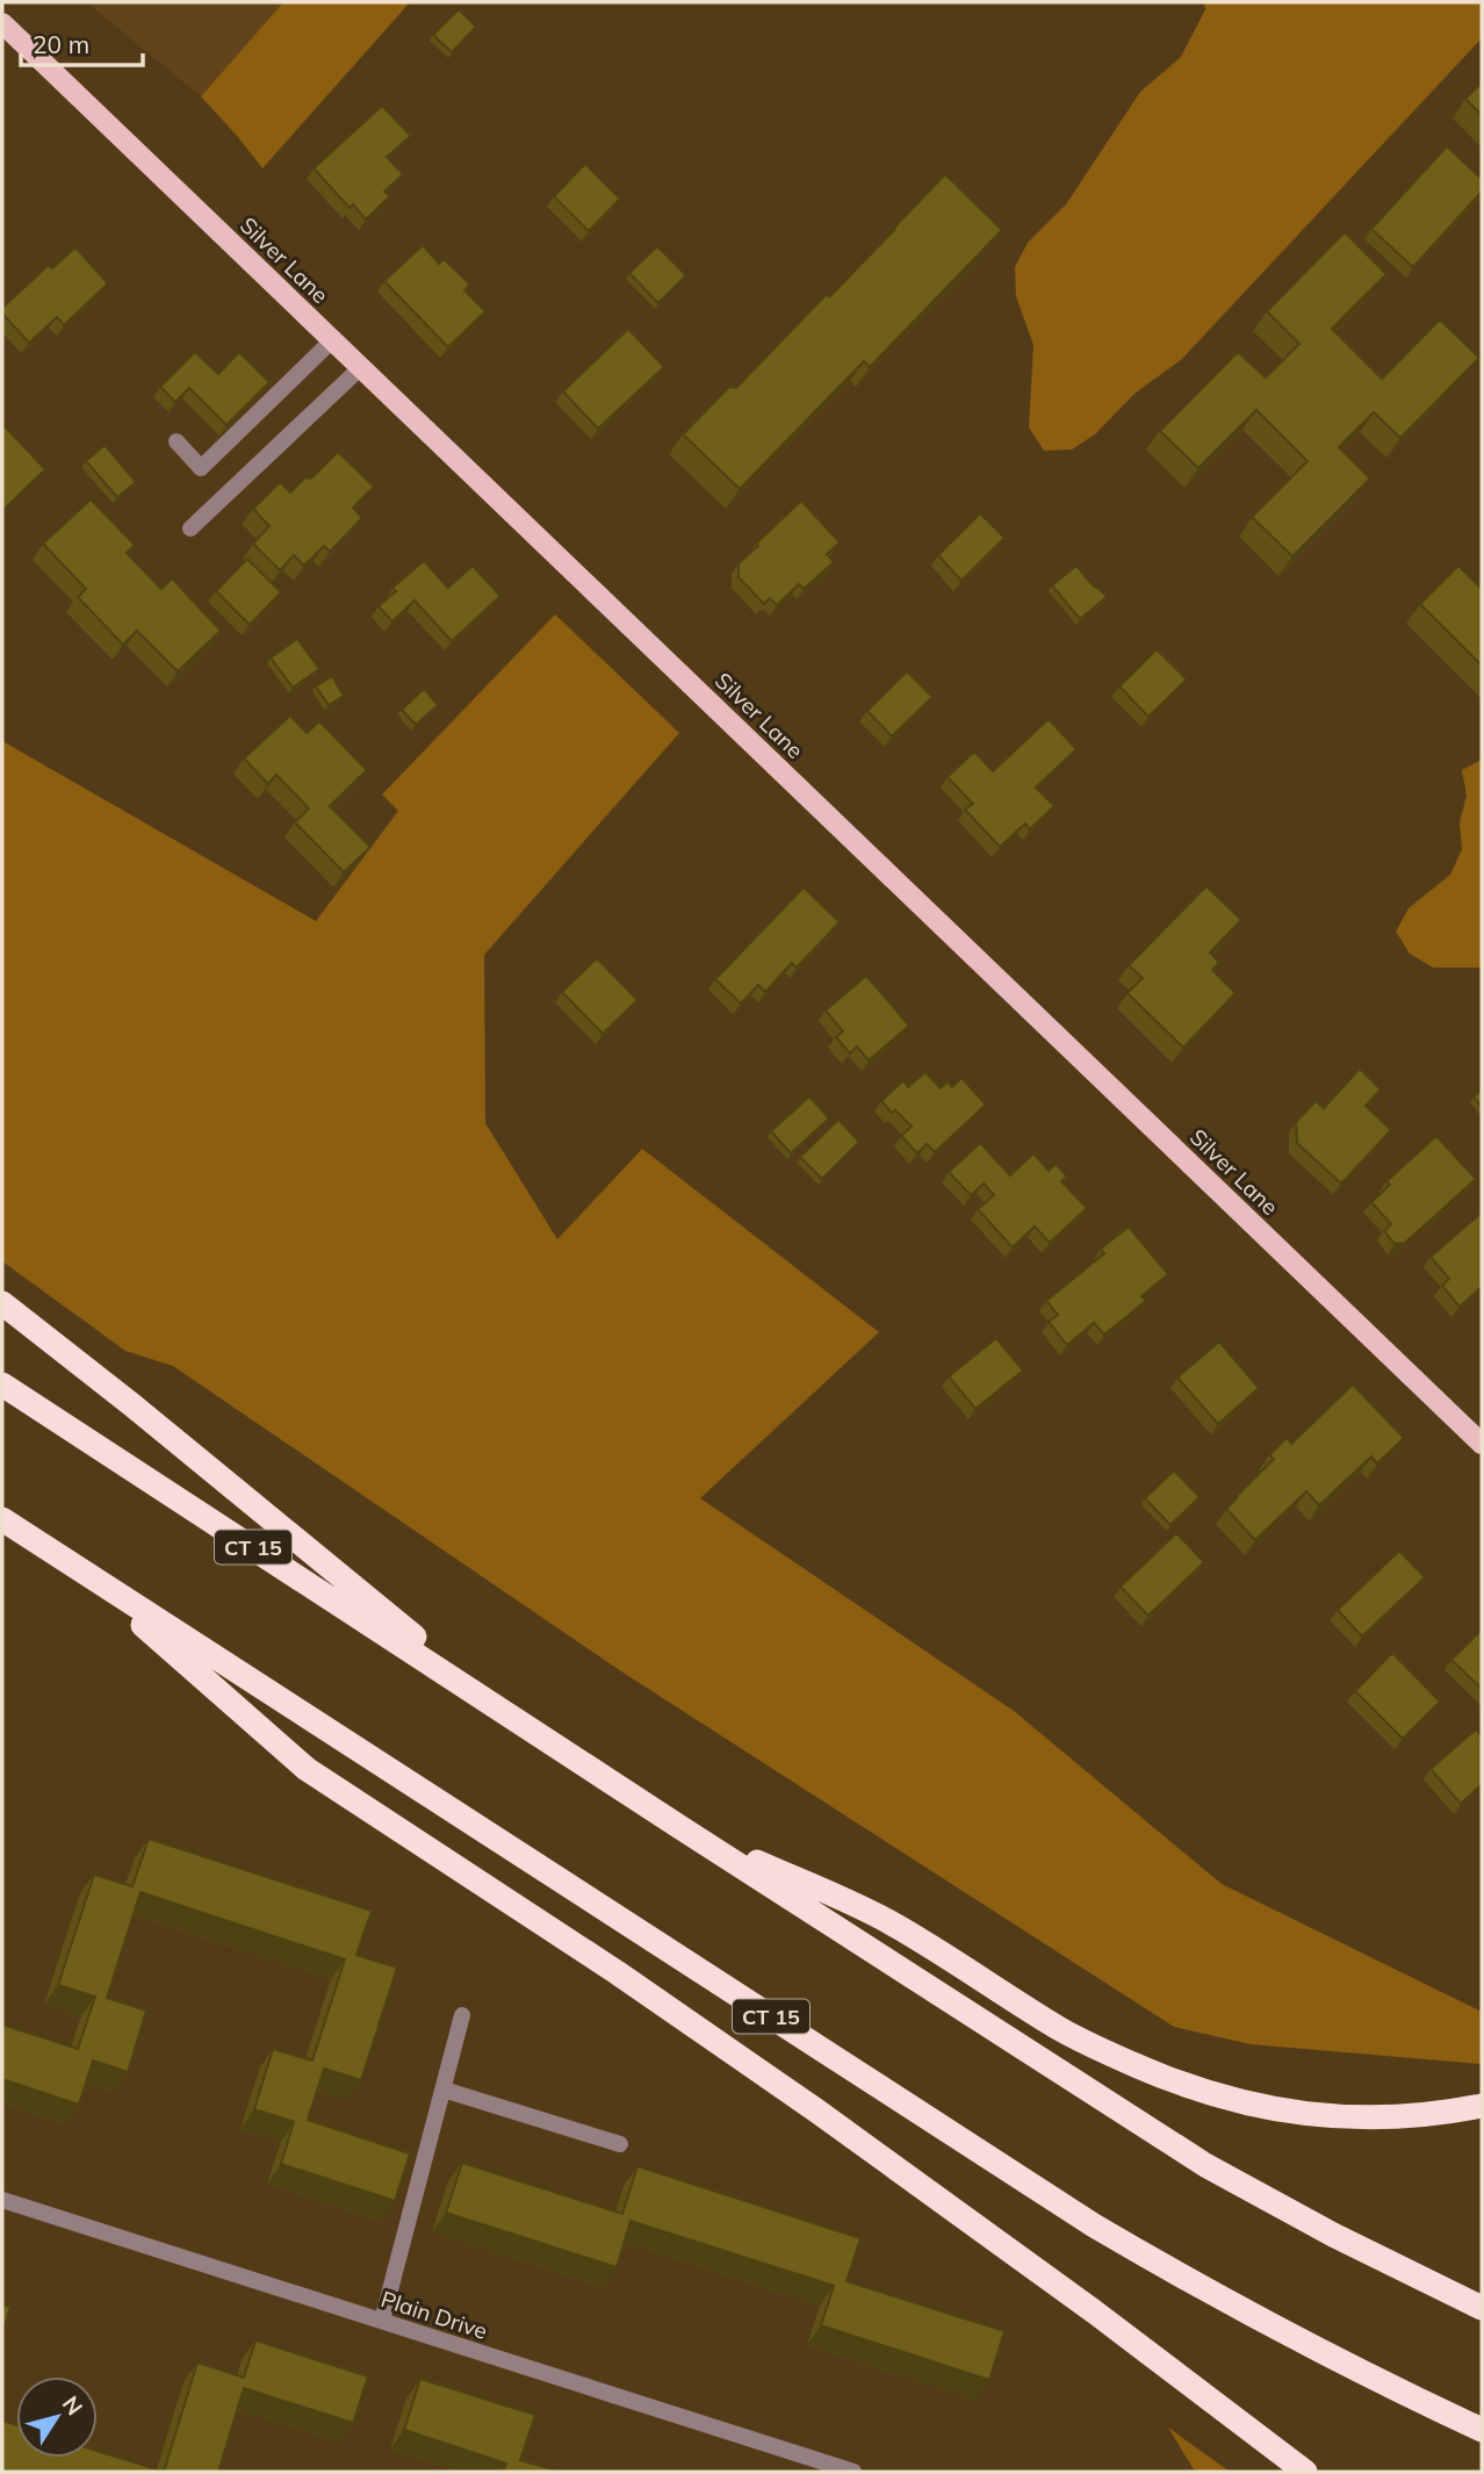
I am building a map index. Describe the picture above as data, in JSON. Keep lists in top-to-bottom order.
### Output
{
  "streets": {
    "highway": ["CT 15"],
    "main road": ["Silver Lane"],
    "street": ["Plain Drive"]
  },
  "scale_bar": "20 m",
  "north": "top right"
}
